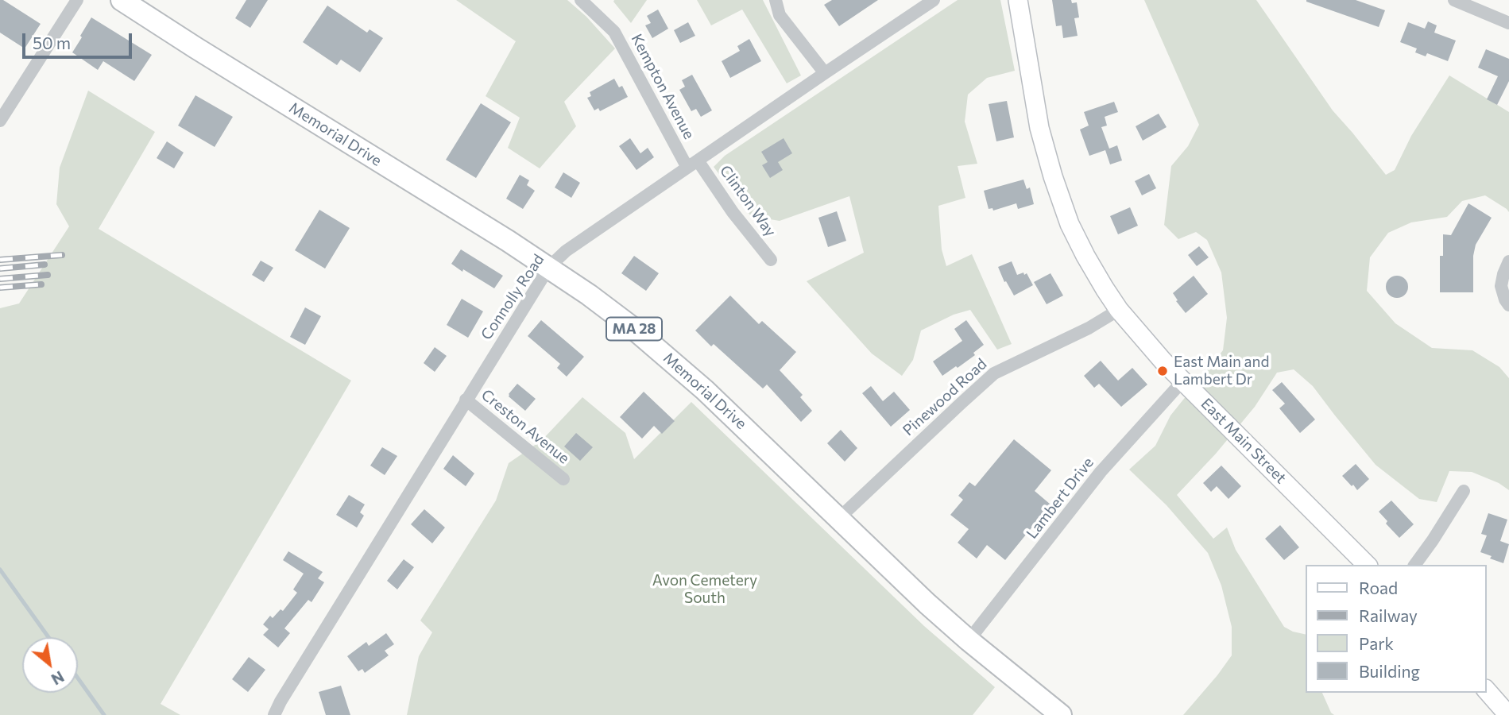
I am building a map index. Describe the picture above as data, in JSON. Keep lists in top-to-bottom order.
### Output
{
  "streets": {
    "main road": ["Memorial Drive", "MA 28", "East Main Street"],
    "street": [
      "Kempton Avenue",
      "Clinton Way",
      "Connolly Road",
      "Pinewood Road",
      "Creston Avenue",
      "Lambert Drive"
    ]
  },
  "crossings": [
    ["Kempton Avenue", "Clinton Way"],
    ["Kempton Avenue", "Connolly Road"],
    ["Memorial Drive", "Connolly Road"],
    ["Memorial Drive", "Pinewood Road"],
    ["Memorial Drive", "Lambert Drive"],
    ["Clinton Way", "Connolly Road"],
    ["Connolly Road", "Creston Avenue"],
    ["Pinewood Road", "East Main Street"],
    ["East Main Street", "Lambert Drive"]
  ],
  "parks": ["Avon Cemetery South"],
  "places": ["East Main and Lambert Dr"],
  "legend": [
    "Road",
    "Railway",
    "Park",
    "Building"
  ],
  "scale_bar": "50 m",
  "north": "bottom right"
}
